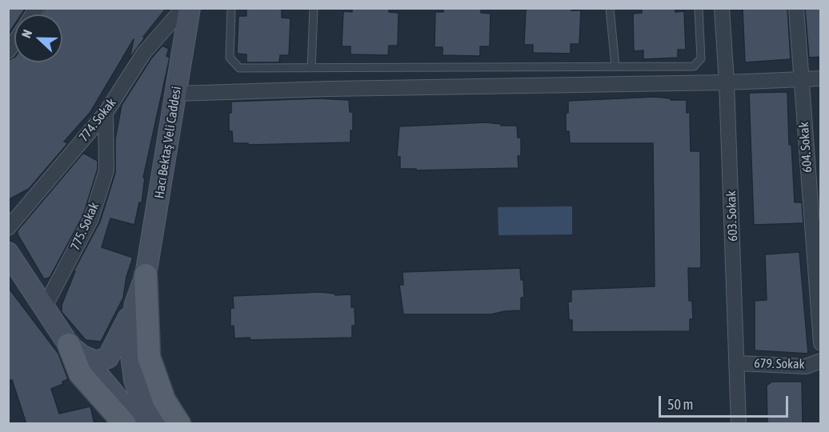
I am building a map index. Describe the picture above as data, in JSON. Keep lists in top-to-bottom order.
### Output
{
  "streets": {
    "street": [
      "774. Sokak",
      "Hacı Bektaş Veli Caddesi",
      "604. Sokak",
      "603. Sokak",
      "775. Sokak",
      "679. Sokak"
    ]
  },
  "crossings": [
    ["774. Sokak", "775. Sokak"],
    ["603. Sokak", "679. Sokak"]
  ],
  "scale_bar": "50 m",
  "north": "left"
}
